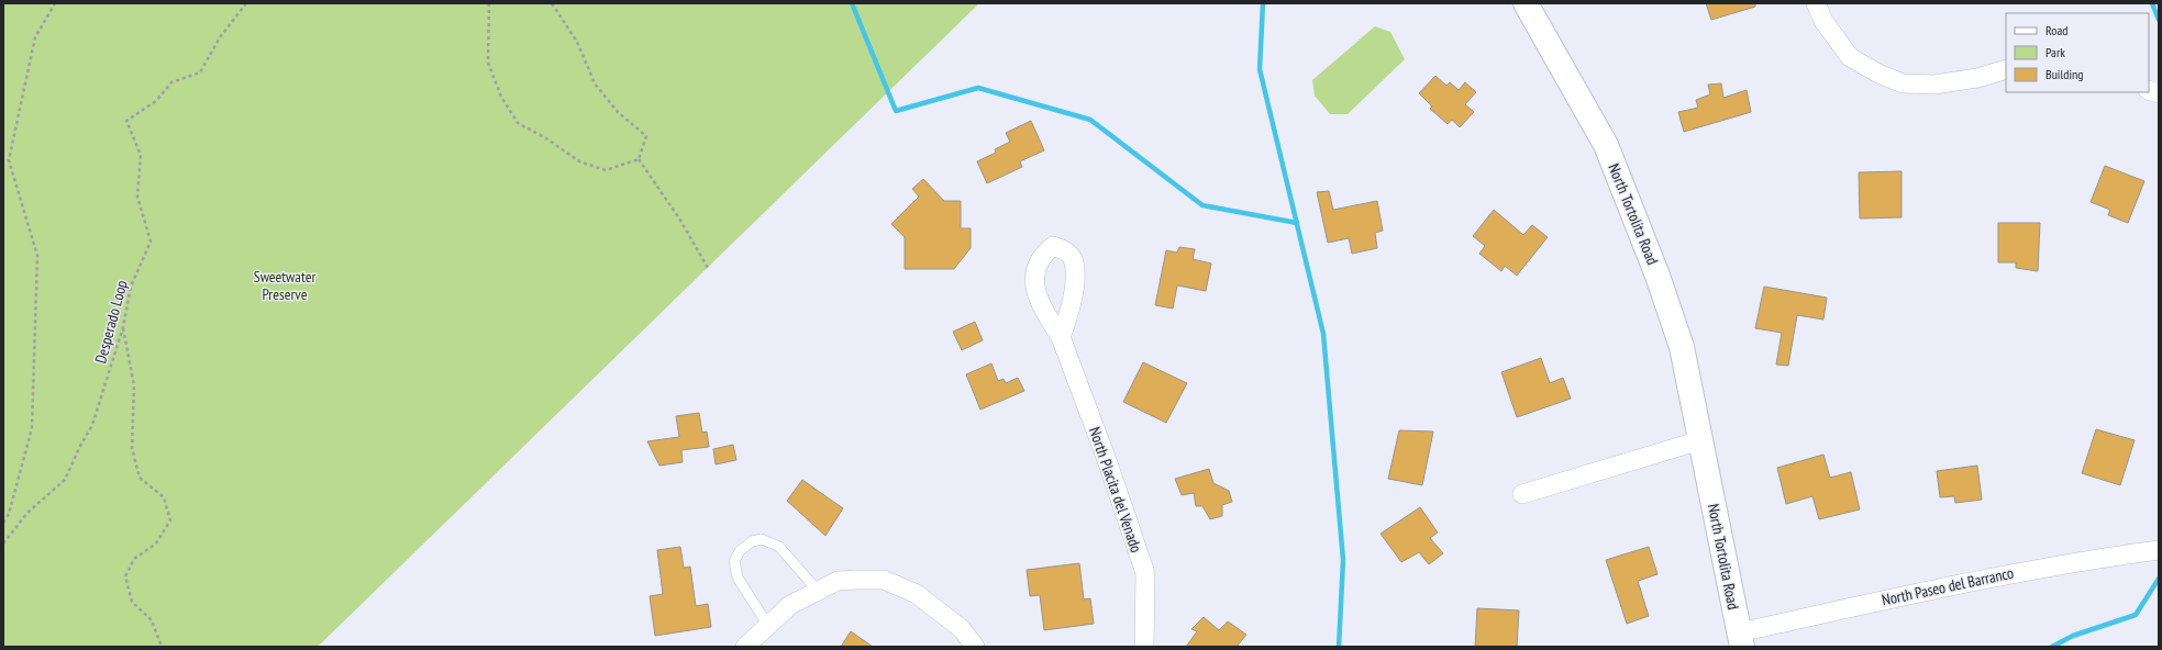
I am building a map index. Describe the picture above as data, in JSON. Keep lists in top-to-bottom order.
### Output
{
  "streets": {
    "street": ["North Tortolita Road", "North Placita del Venado", "North Paseo del Barranco"],
    "path": ["Desperado Loop"]
  },
  "crossings": [
    ["North Tortolita Road", "North Paseo del Barranco"]
  ],
  "parks": ["Sweetwater Preserve"],
  "legend": ["Road", "Park", "Building"]
}
